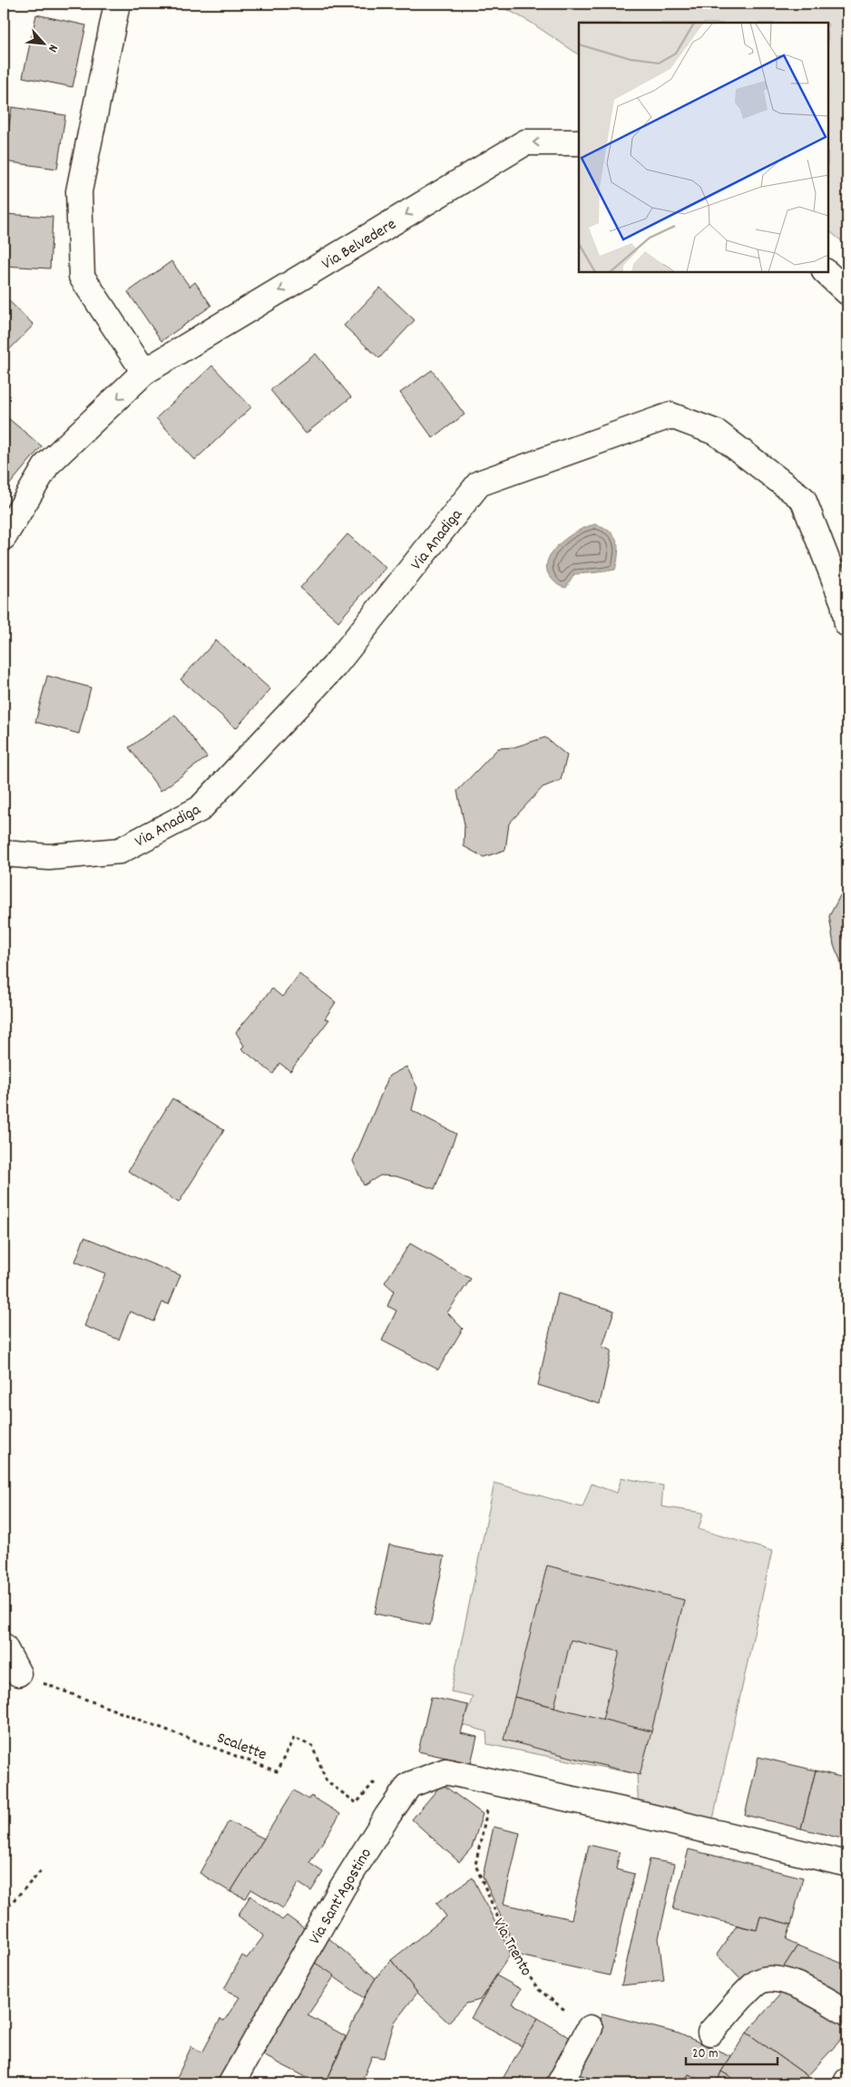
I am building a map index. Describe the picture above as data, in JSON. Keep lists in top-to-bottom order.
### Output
{
  "streets": {
    "street": ["Via Belvedere", "Via Anadiga", "Via Sant'Agostino"],
    "path": ["Scalette", "Via Trento"]
  },
  "crossings": [
    ["Via Sant'Agostino", "Via Trento"]
  ],
  "one_way": ["Via Belvedere"],
  "scale_bar": "20 m",
  "north": "bottom right"
}
